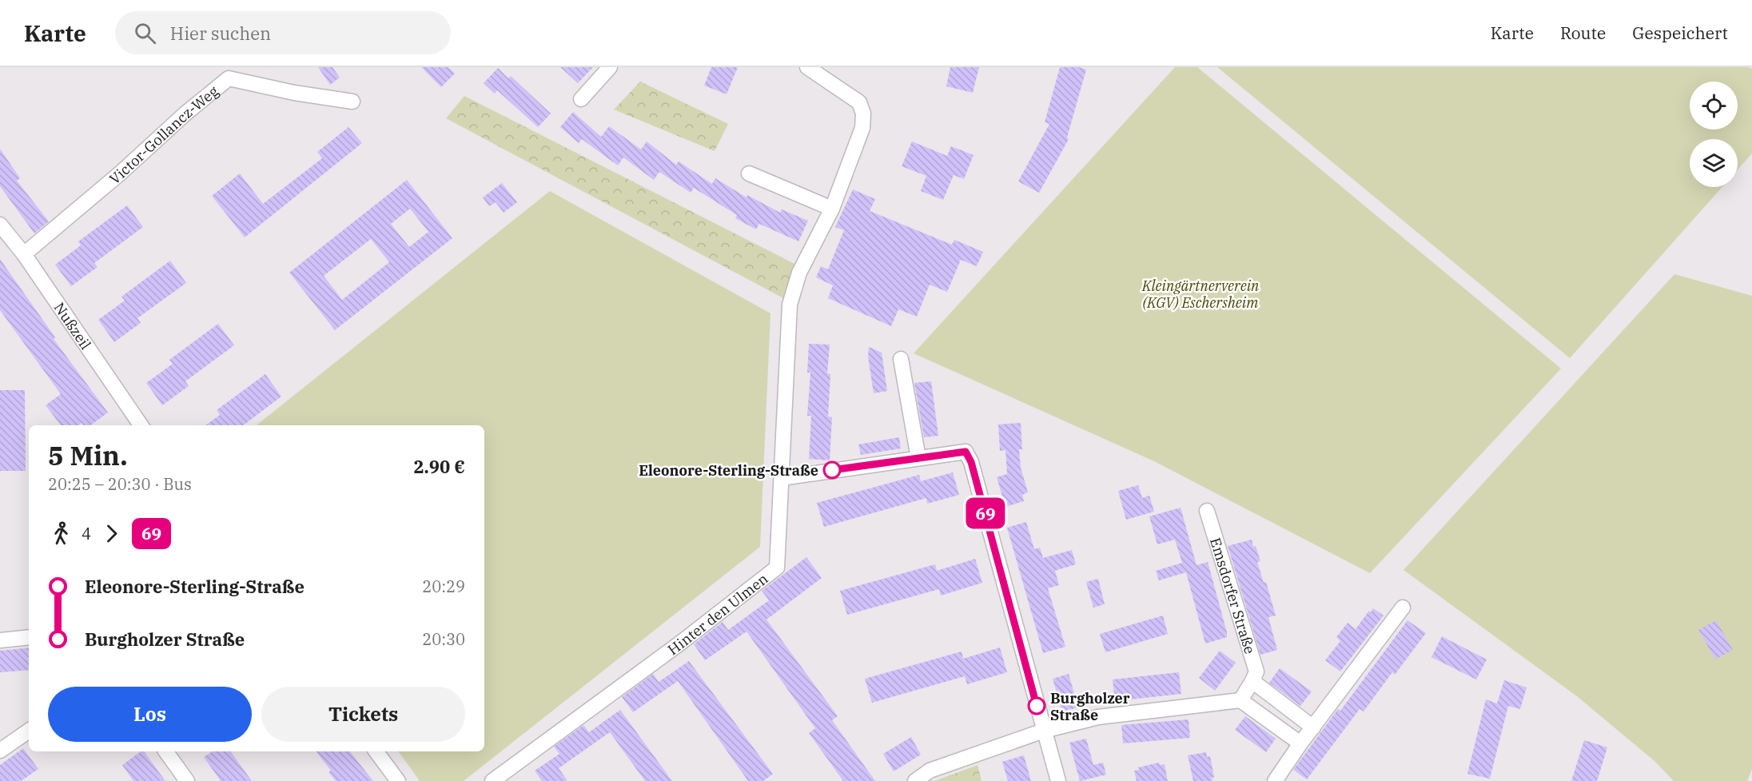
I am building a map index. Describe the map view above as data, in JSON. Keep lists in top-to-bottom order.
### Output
{
  "streets": {
    "street": [
      "Victor-Gollancz-Weg",
      "Nußzeil",
      "Emsdorfer Straße",
      "Hinter den Ulmen"
    ]
  },
  "crossings": [
    ["Victor-Gollancz-Weg", "Nußzeil"]
  ],
  "parks": ["Kleingärtnerverein (KGV) Eschersheim"],
  "places": ["Eleonore-Sterling-Straße", "Burgholzer Straße"],
  "lines": ["bus line 69"],
  "page": {
    "header": "Karte",
    "search": "Hier suchen",
    "nav": ["Karte", "Route", "Gespeichert"],
    "on_map": "69",
    "heading": ["5 Min.", "20:25 – 20:30 · Bus", "2.90 €"],
    "legs": ["4", "69"],
    "list": [
      {
        "name": "Eleonore-Sterling-Straße",
        "value": "20:29"
      },
      {
        "name": "Burgholzer Straße",
        "value": "20:30"
      }
    ],
    "buttons": ["Los", "Tickets"]
  }
}
